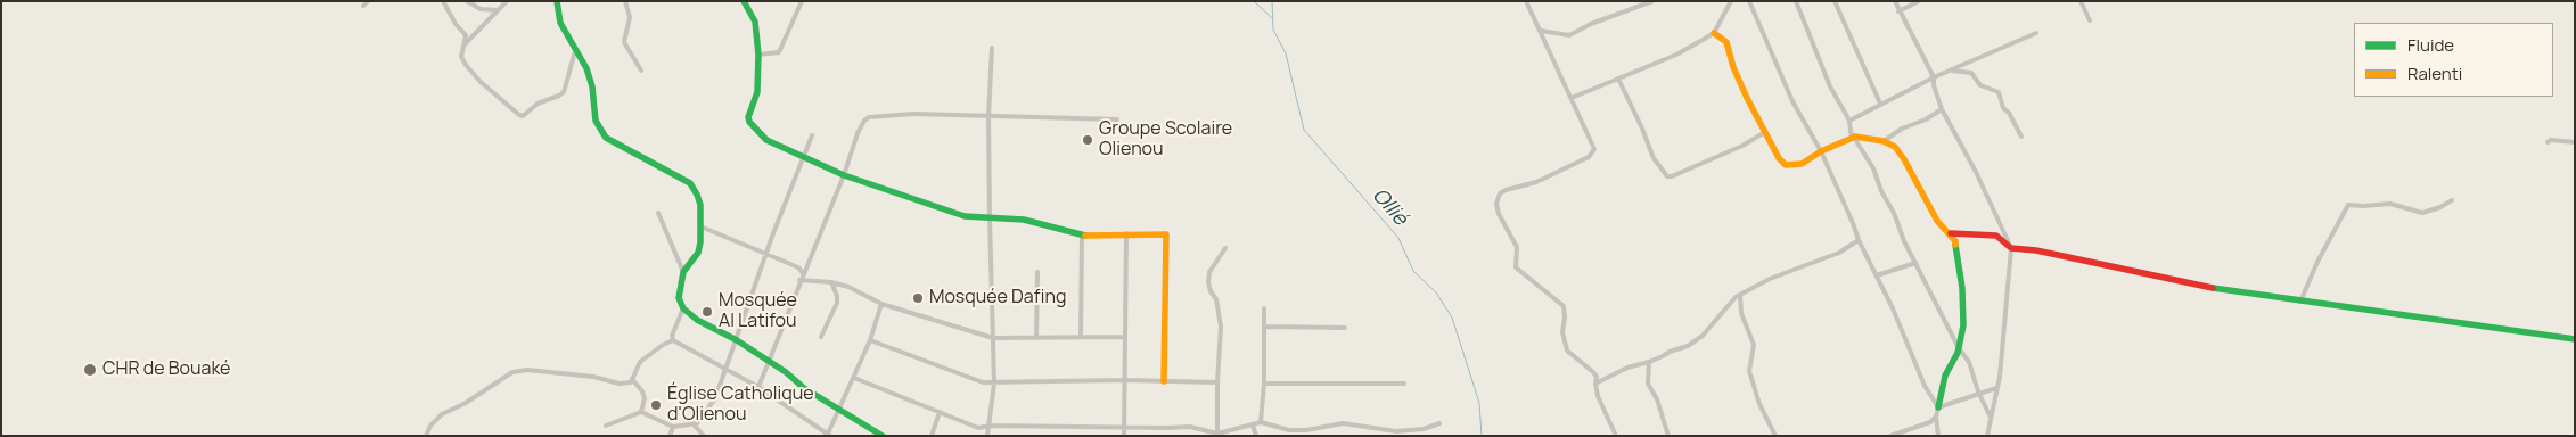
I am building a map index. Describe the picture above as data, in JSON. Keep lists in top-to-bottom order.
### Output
{
  "water": ["Ollié"],
  "places": [
    "Groupe Scolaire Olienou",
    "Mosquée Dafing",
    "Mosquée Al Latifou",
    "CHR de Bouaké",
    "Église Catholique d'Olienou"
  ],
  "legend": ["Fluide", "Ralenti"]
}
